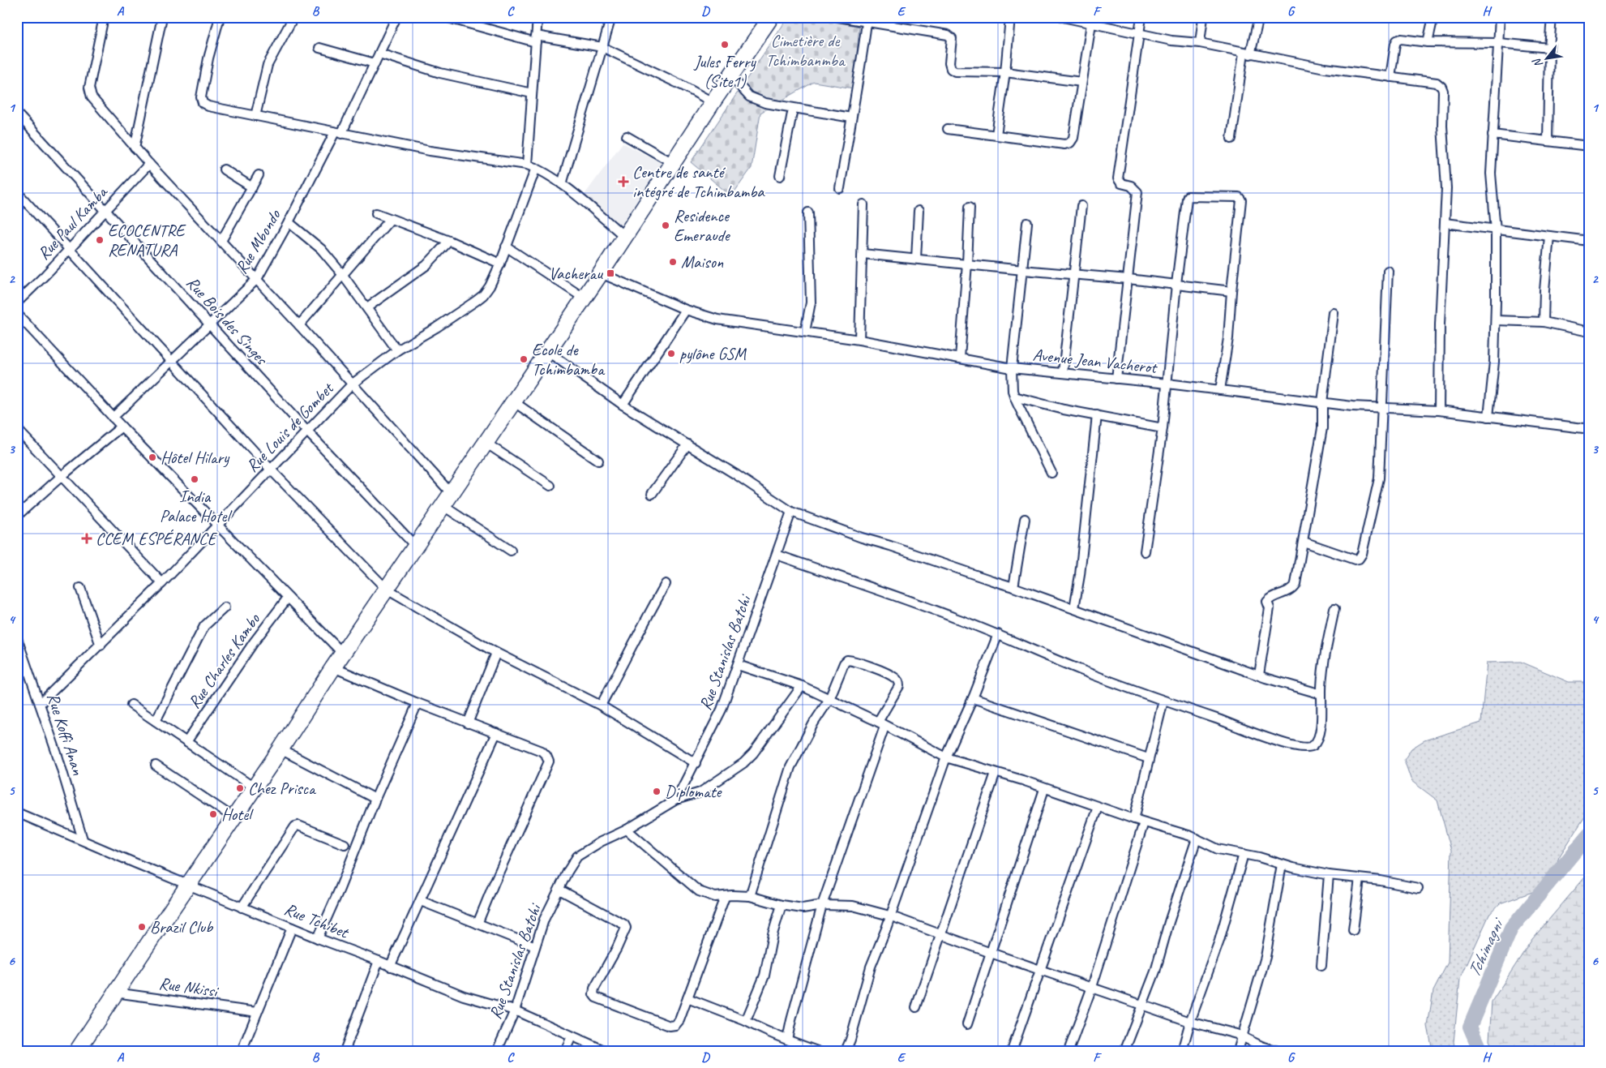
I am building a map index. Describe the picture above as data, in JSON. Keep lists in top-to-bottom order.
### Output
{
  "streets": {
    "street": [
      "Rue Paul Kamba",
      "Rue Mbondo",
      "Rue Bois des Singes",
      "Avenue Jean Vacherot",
      "Rue Louis de Gombet",
      "Rue Stanislas Batchi",
      "Rue Charles Kambo",
      "Rue Koffi Anan",
      "Rue Tchibet",
      "Rue Nkissi"
    ]
  },
  "crossings": [
    ["Rue Paul Kamba", "Rue Bois des Singes"],
    ["Rue Mbondo", "Rue Bois des Singes"],
    ["Rue Bois des Singes", "Rue Louis de Gombet"],
    ["Rue Louis de Gombet", "Rue Koffi Anan"],
    ["Rue Stanislas Batchi", "Rue Tchibet"],
    ["Rue Koffi Anan", "Rue Tchibet"]
  ],
  "water": ["Tchimagni"],
  "parks": ["Cimetière de Tchimbanmba"],
  "places": {
    "other": [
      "Jules Ferry (Site1)",
      "Residence Emeraude",
      "ECOCENTRE RENATURA",
      "Maison",
      "pylône GSM",
      "Ecole de Tchimbamba",
      "Hôtel Hilary",
      "India Palace Hotel",
      "Chez Prisca",
      "Diplomate",
      "Hotel",
      "Brazil Club"
    ],
    "health": ["Centre de santé intégré de Tchimbamba", "CCEM ESPÉRANCE"],
    "transit": ["Vacherau"]
  },
  "north": "bottom left",
  "grid": {
    "columns": [
      "A",
      "B",
      "C",
      "D",
      "E",
      "F",
      "G",
      "H"
    ],
    "rows": [
      "1",
      "2",
      "3",
      "4",
      "5",
      "6"
    ]
  }
}
